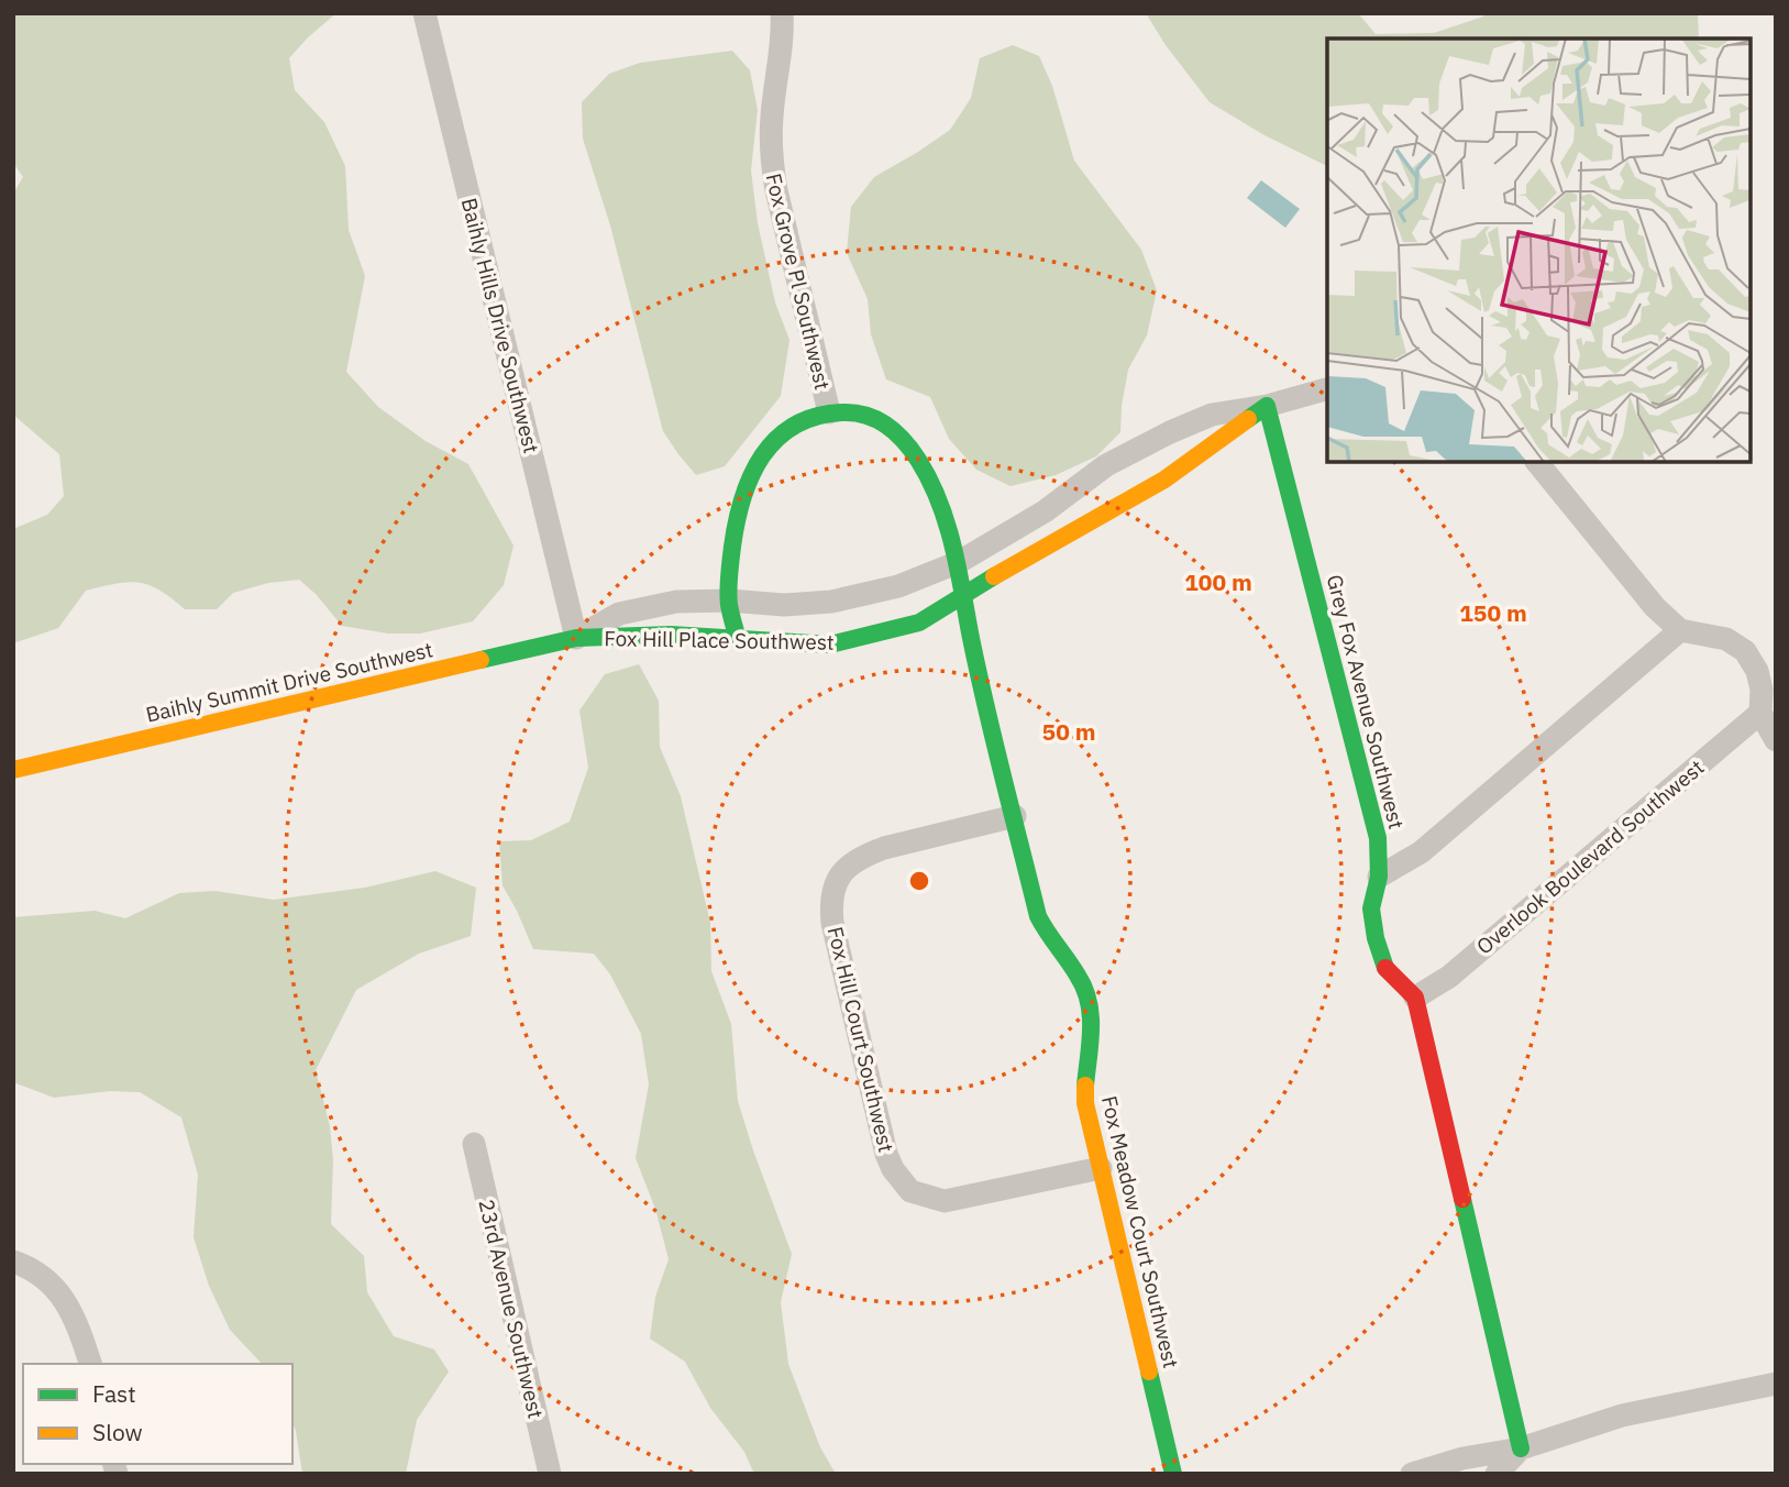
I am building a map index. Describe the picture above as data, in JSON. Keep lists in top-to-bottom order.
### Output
{
  "streets": {
    "street": [
      "Fox Grove Pl Southwest",
      "Baihly Hills Drive Southwest",
      "Fox Hill Place Southwest",
      "Baihly Summit Drive Southwest",
      "Grey Fox Avenue Southwest",
      "Overlook Boulevard Southwest",
      "Fox Hill Court Southwest",
      "Fox Meadow Court Southwest",
      "23rd Avenue Southwest"
    ]
  },
  "crossings": [
    ["Fox Grove Pl Southwest", "Fox Hill Place Southwest"],
    ["Fox Grove Pl Southwest", "Fox Meadow Court Southwest"],
    ["Baihly Hills Drive Southwest", "Fox Hill Place Southwest"],
    ["Baihly Hills Drive Southwest", "Baihly Summit Drive Southwest"],
    ["Fox Hill Place Southwest", "Baihly Summit Drive Southwest"],
    ["Fox Hill Place Southwest", "Grey Fox Avenue Southwest"],
    ["Fox Hill Place Southwest", "Fox Meadow Court Southwest"],
    ["Grey Fox Avenue Southwest", "Overlook Boulevard Southwest"],
    ["Fox Hill Court Southwest", "Fox Meadow Court Southwest"]
  ],
  "legend": ["Fast", "Slow"],
  "rings": ["100 m", "150 m", "50 m"]
}
